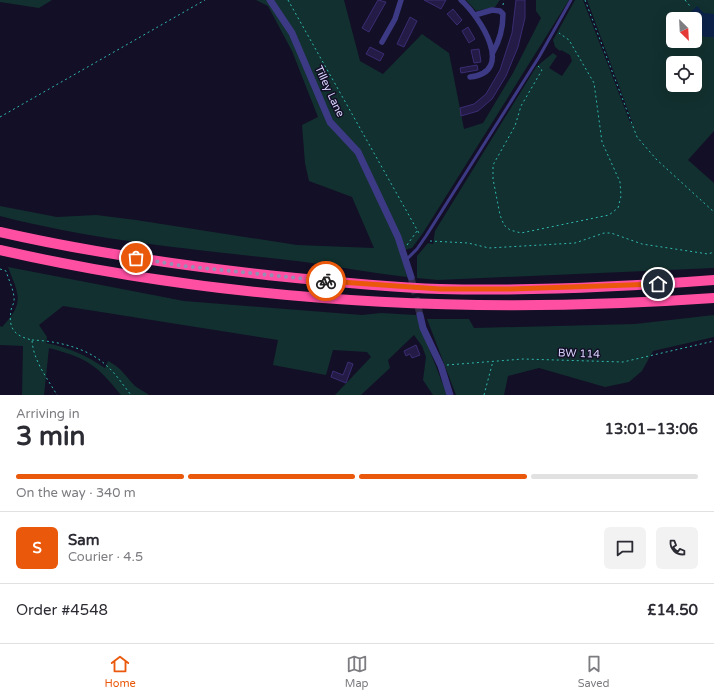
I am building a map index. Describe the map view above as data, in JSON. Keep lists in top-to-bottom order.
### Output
{
  "streets": {
    "street": ["Tilley Lane"],
    "path": ["BW 114"]
  },
  "north": "bottom right",
  "page": {
    "heading": ["3 min", "Arriving in", "13:01–13:06"],
    "panel": [
      "Sam",
      "Courier · 4.5",
      "Order #4548",
      "£14.50"
    ],
    "bar": "On the way · 340 m",
    "round": "S",
    "tabs": ["Home", "Map", "Saved"]
  }
}
